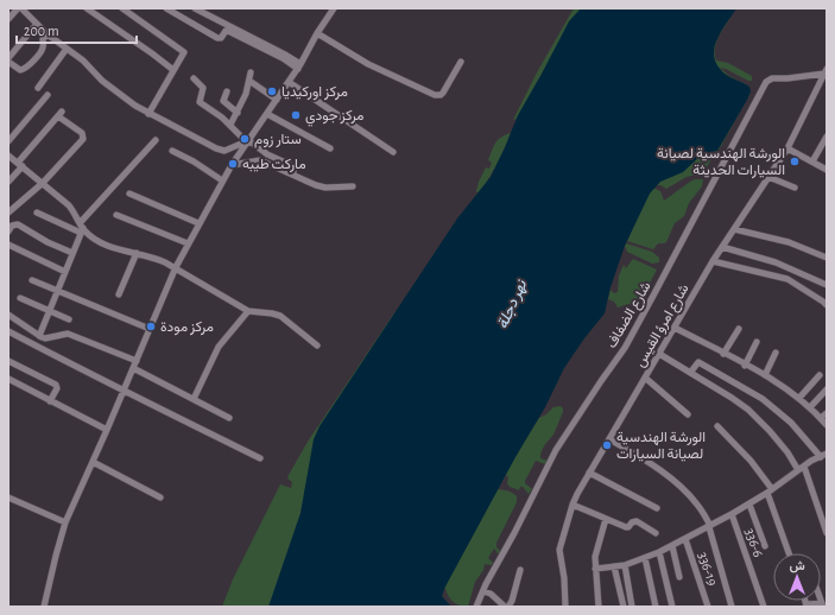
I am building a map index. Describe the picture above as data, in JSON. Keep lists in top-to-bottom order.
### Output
{
  "streets": {
    "street": [
      "شارع الضفاف",
      "شارع امرؤ القيس",
      "336-6",
      "336-19"
    ]
  },
  "crossings": [
    ["شارع الضفاف", "شارع امرؤ القيس"]
  ],
  "water": ["نهر دجلة"],
  "places": [
    "مركز اوركيديا",
    "مركز جودي",
    "ستار زوم",
    "الورشة الهندسية لصيانة السيارات الحديثة",
    "ماركت طيبه",
    "مركز مودة",
    "الورشة الهندسية لصيانة السيارات"
  ],
  "scale_bar": "200 m",
  "north": "top"
}
